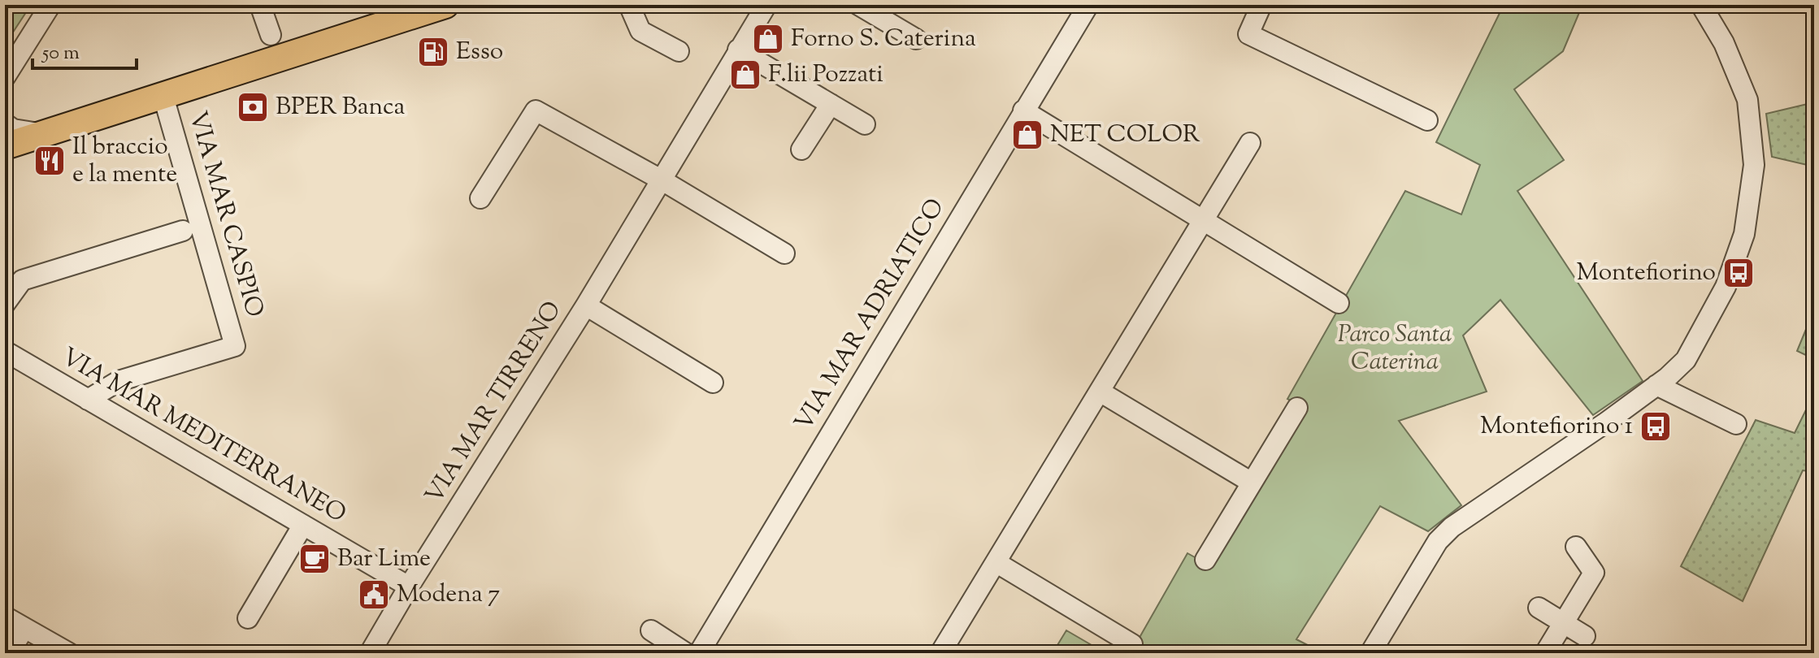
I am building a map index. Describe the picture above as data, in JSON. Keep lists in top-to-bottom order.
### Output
{
  "streets": {
    "street": [
      "VIA MAR CASPIO",
      "VIA MAR ADRIATICO",
      "VIA MAR TIRRENO",
      "VIA MAR MEDITERRANEO"
    ]
  },
  "crossings": [
    ["VIA MAR CASPIO", "VIA MAR MEDITERRANEO"],
    ["VIA MAR TIRRENO", "VIA MAR MEDITERRANEO"]
  ],
  "parks": ["Parco Santa Caterina"],
  "places": {
    "shop": ["Forno S. Caterina", "F.lii Pozzati", "NET COLOR"],
    "fuel station": ["Esso"],
    "bank": ["BPER Banca"],
    "restaurant": ["Il braccio e la mente"],
    "bus stop": ["Montefiorino", "Montefiorino 1"],
    "cafe": ["Bar Lime"],
    "public building": ["Modena 7"]
  },
  "scale_bar": "50 m"
}
